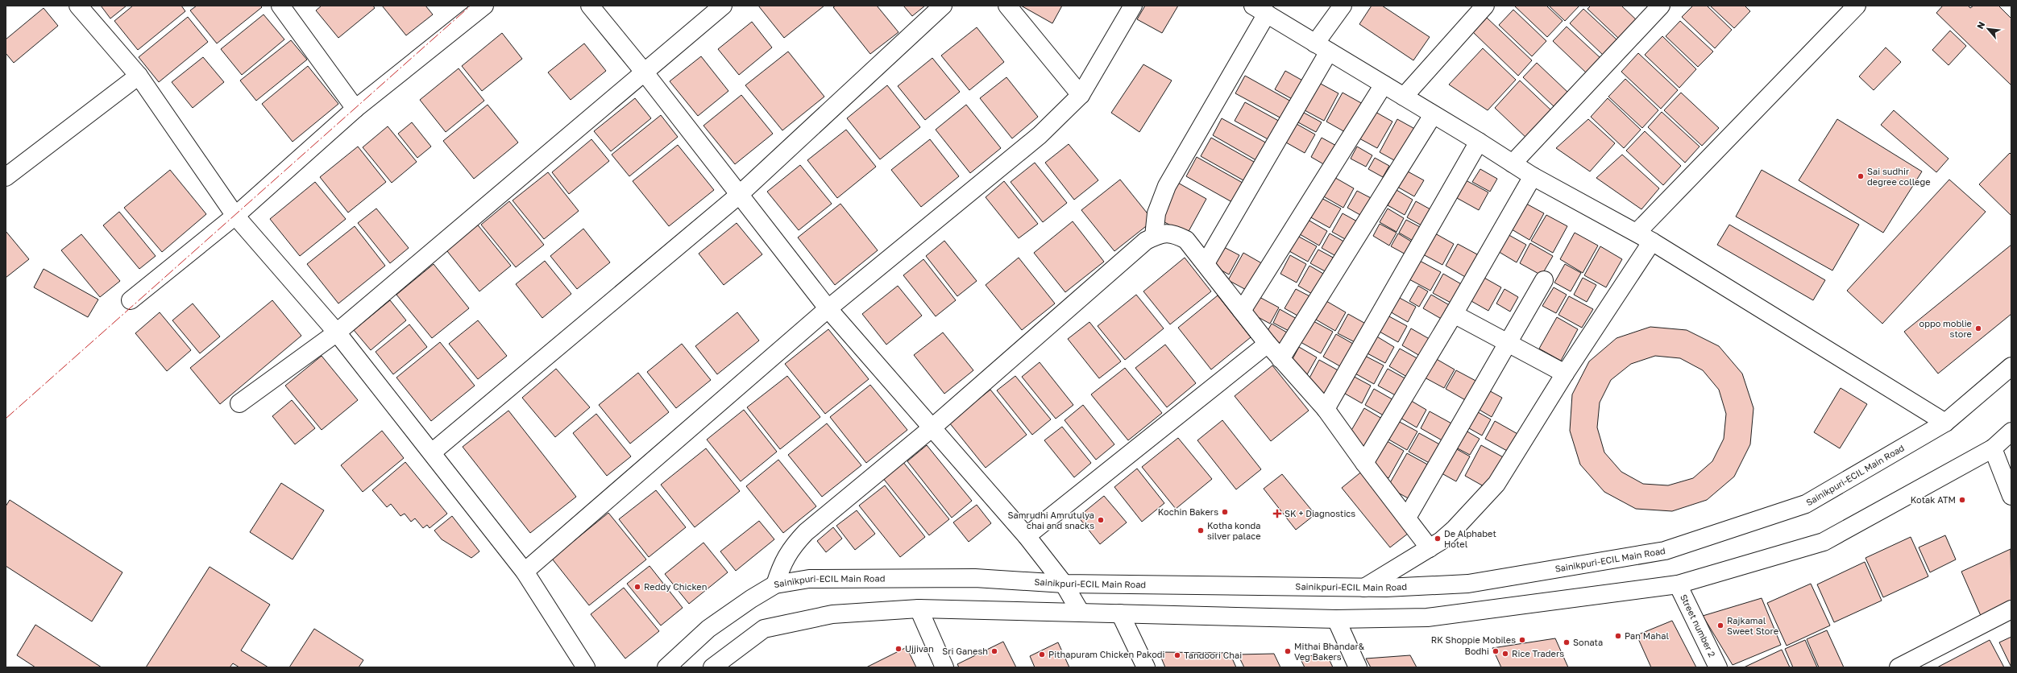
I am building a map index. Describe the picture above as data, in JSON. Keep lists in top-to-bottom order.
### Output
{
  "streets": {
    "street": ["Sainikpuri-ECIL Main Road", "Street number 2"]
  },
  "places": {
    "other": [
      "Sai sudhir degree college",
      "oppo moblie store",
      "Kotak ATM",
      "Kochin Bakers",
      "Samrudhi Amrutulya chai and snacks",
      "Kotha konda silver palace",
      "De Alphabet Hotel",
      "Reddy Chicken",
      "Rajkamal Sweet Store",
      "Pan Mahal",
      "RK Shoppie Mobiles",
      "Sonata",
      "Ujjivan",
      "Sri Ganesh",
      "Mithai Bhandar& Veg Bakers",
      "Bodhi",
      "Rice Traders",
      "Pithapuram Chicken Pakodi",
      "Tandoori Chai"
    ],
    "health": ["SK + Diagnostics"]
  },
  "north": "top left"
}
